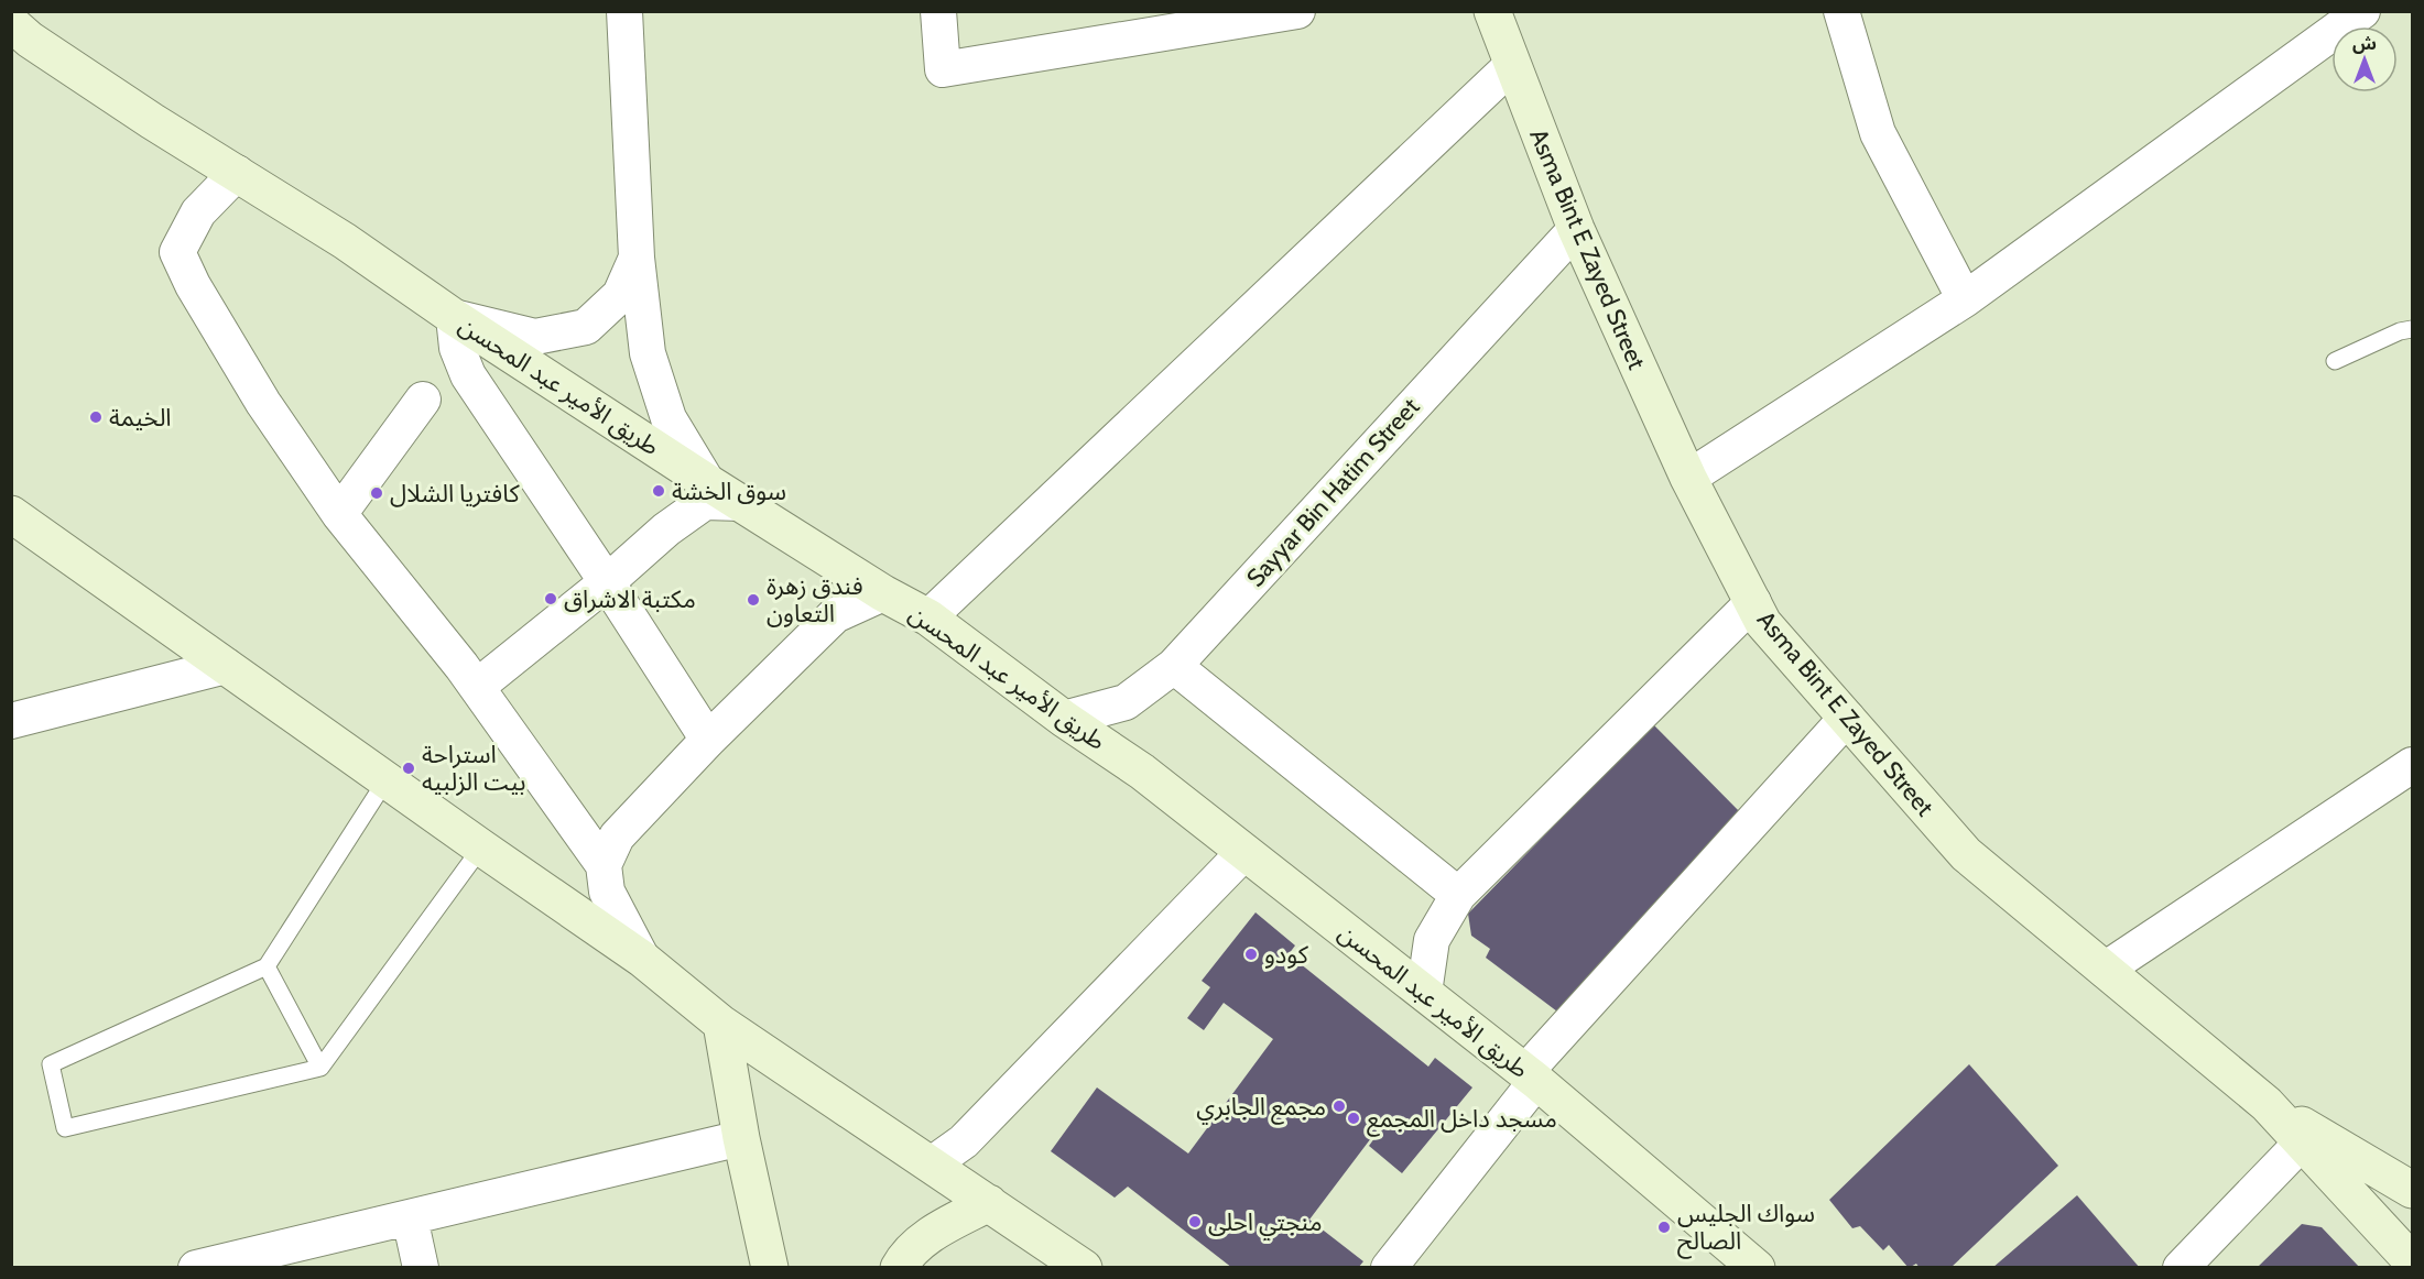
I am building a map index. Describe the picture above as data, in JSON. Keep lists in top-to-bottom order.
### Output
{
  "streets": {
    "main road": ["Asma Bint E Zayed Street", "طريق الأمير عبد المحسن"],
    "street": ["Sayyar Bin Hatim Street"]
  },
  "crossings": [
    ["Asma Bint E Zayed Street", "Sayyar Bin Hatim Street"],
    ["طريق الأمير عبد المحسن", "Sayyar Bin Hatim Street"]
  ],
  "places": [
    "الخيمة",
    "سوق الخشة",
    "كافتريا الشلال",
    "مكتبة الاشراق",
    "فندق زهرة التعاون",
    "استراحة بيت الزلبيه",
    "كودو",
    "مجمع الجابري",
    "مسجد داخل المجمع",
    "منجتي احلى",
    "سواك الجليس الصالح"
  ],
  "north": "top"
}
